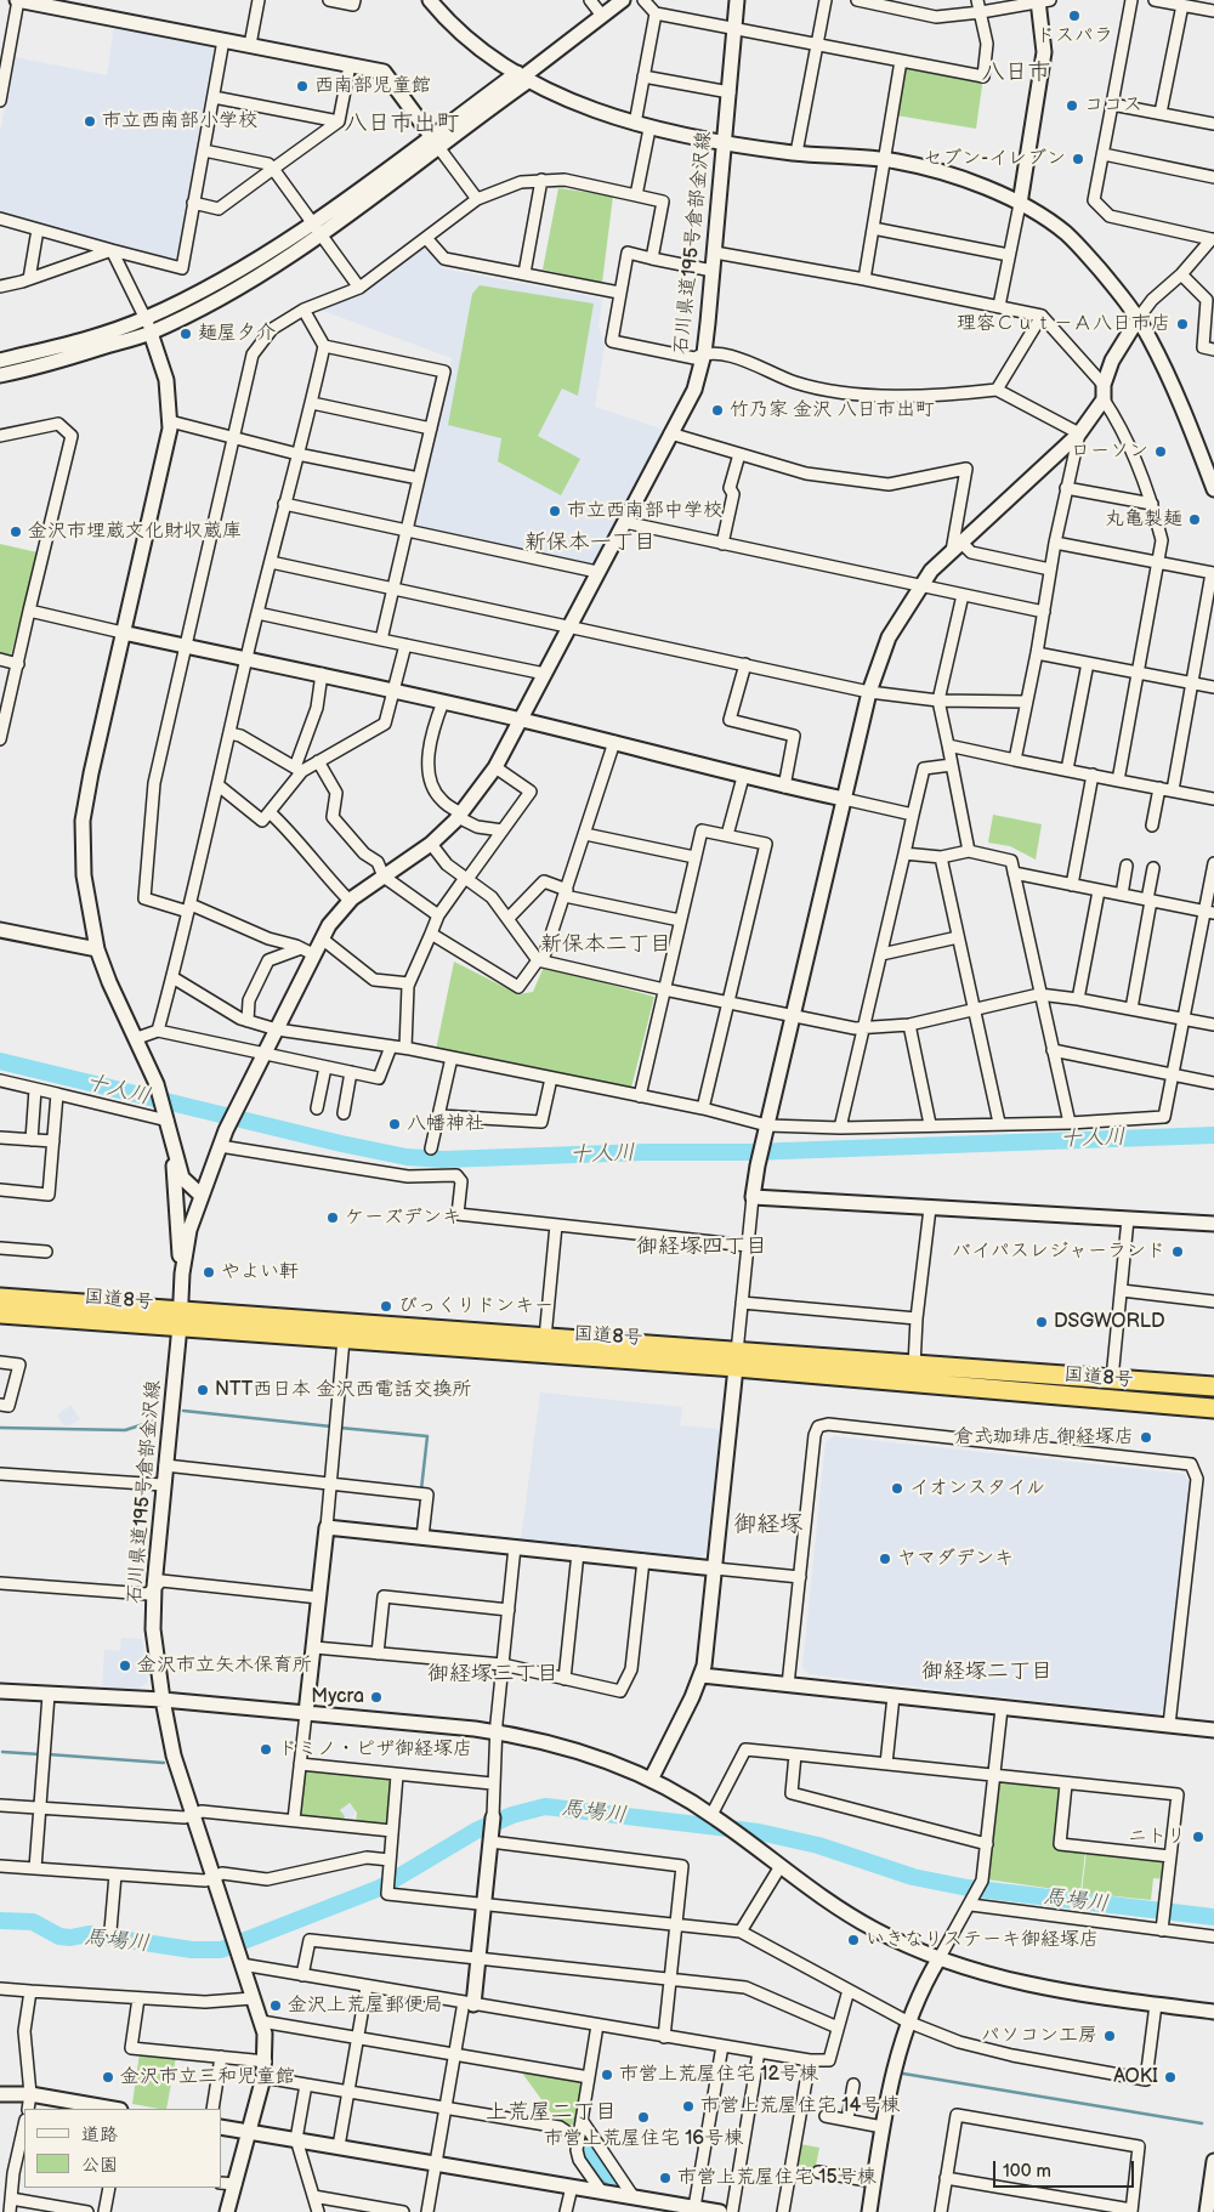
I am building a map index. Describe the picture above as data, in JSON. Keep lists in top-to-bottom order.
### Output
{
  "streets": {
    "highway": ["国道8号"],
    "street": ["石川県道195号倉部金沢線"]
  },
  "crossings": [
    ["石川県道195号倉部金沢線", "国道8号"]
  ],
  "districts": [
    "八日市",
    "八日市出町",
    "新保本一丁目",
    "新保本二丁目",
    "御経塚四丁目",
    "御経塚",
    "御経塚二丁目",
    "御経塚三丁目",
    "上荒屋二丁目"
  ],
  "water": ["十人川", "馬場川"],
  "places": [
    "ドスパラ",
    "西南部児童館",
    "ココス",
    "市立西南部小学校",
    "セブン-イレブン",
    "理容Ｃｕｔ－Ａ八日市店",
    "麺屋夕介",
    "竹乃家 金沢 八日市出町",
    "ローソン",
    "市立西南部中学校",
    "丸亀製麺",
    "金沢市埋蔵文化財収蔵庫",
    "八幡神社",
    "ケーズデンキ",
    "バイパスレジャーランド",
    "やよい軒",
    "びっくりドンキー",
    "DSGWORLD",
    "NTT西日本 金沢西電話交換所",
    "倉式珈琲店 御経塚店",
    "イオンスタイル",
    "ヤマダデンキ",
    "金沢市立矢木保育所",
    "Mycra",
    "ドミノ・ピザ御経塚店",
    "ニトリ",
    "いきなりステーキ御経塚店",
    "金沢上荒屋郵便局",
    "パソコン工房",
    "市営上荒屋住宅 12号棟",
    "金沢市立三和児童館",
    "AOKI",
    "市営上荒屋住宅 14号棟",
    "市営上荒屋住宅 16号棟",
    "市営上荒屋住宅 15号棟"
  ],
  "legend": ["道路", "公園"],
  "scale_bar": "100 m"
}
